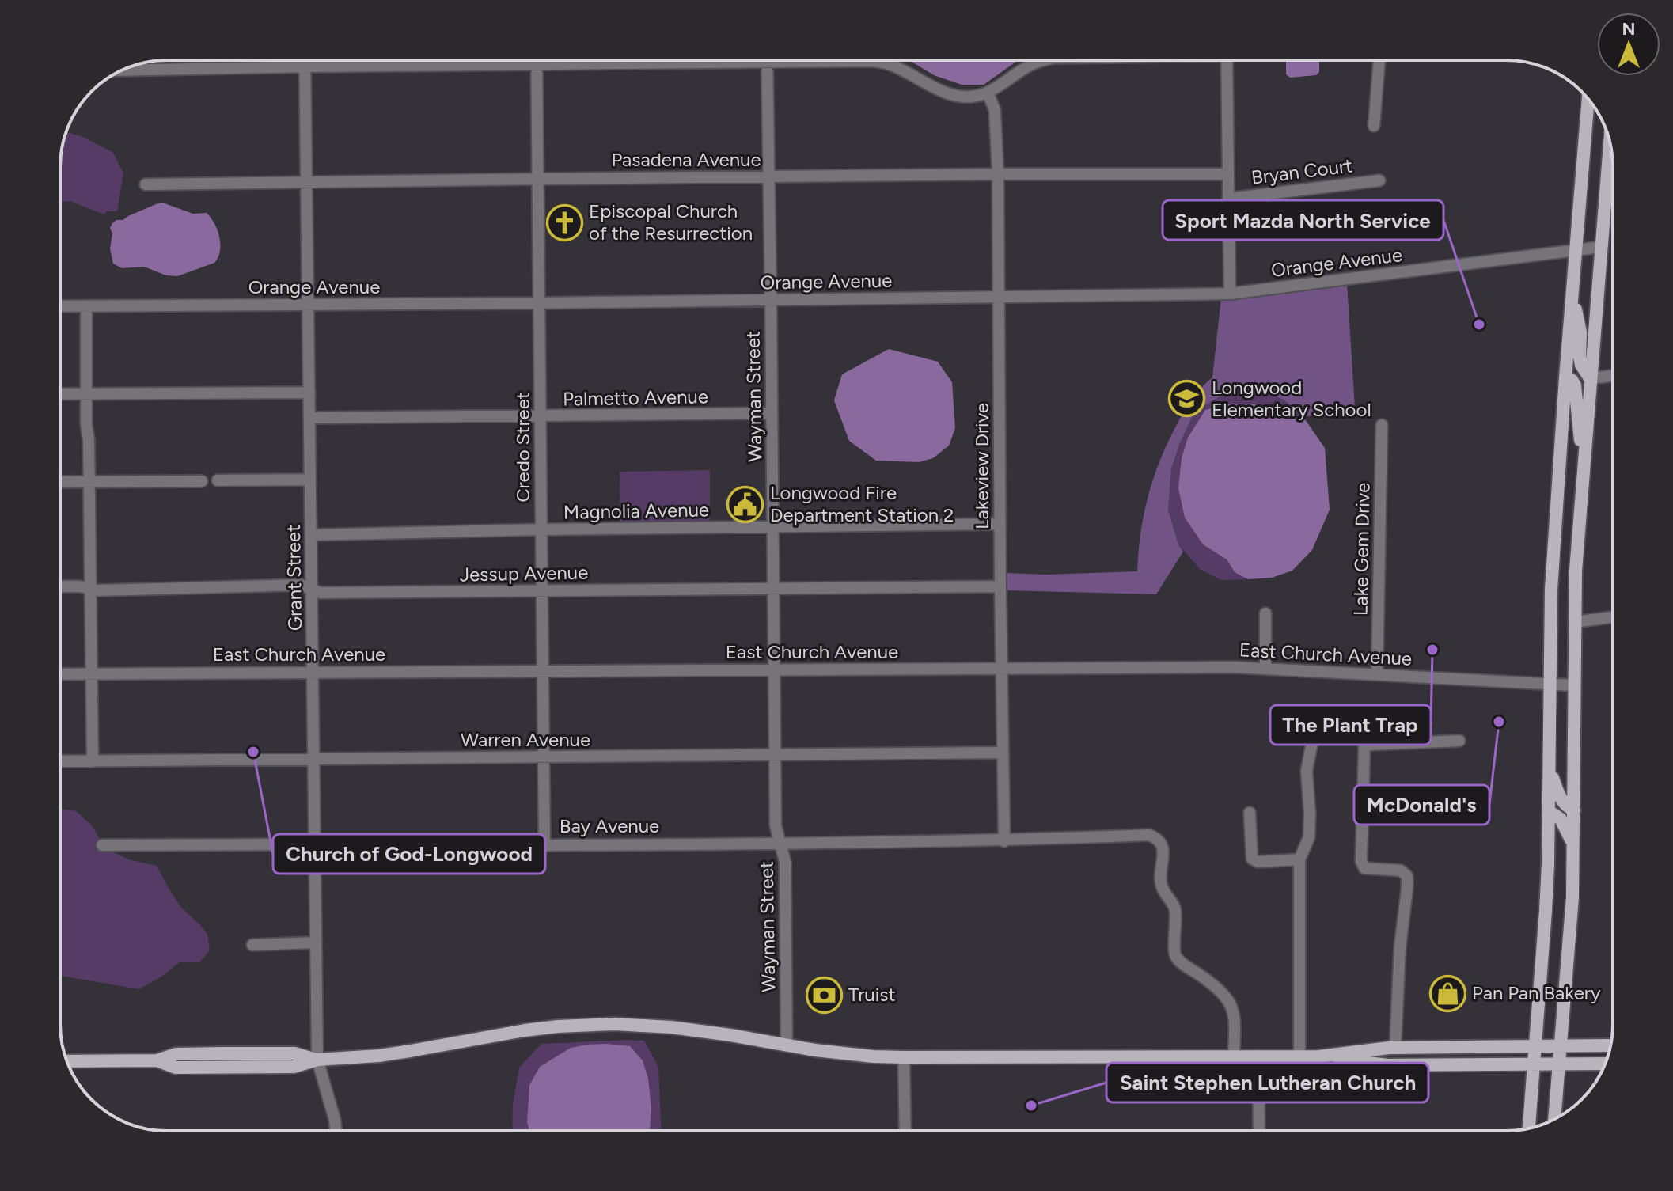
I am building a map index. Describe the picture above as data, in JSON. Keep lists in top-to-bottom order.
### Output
{
  "streets": {
    "street": [
      "Pasadena Avenue",
      "Bryan Court",
      "Orange Avenue",
      "Wayman Street",
      "Palmetto Avenue",
      "Credo Street",
      "Lakeview Drive",
      "Magnolia Avenue",
      "Lake Gem Drive",
      "Jessup Avenue",
      "Grant Street",
      "East Church Avenue",
      "Warren Avenue",
      "Bay Avenue"
    ]
  },
  "crossings": [
    ["Pasadena Avenue", "Wayman Street"],
    ["Pasadena Avenue", "Credo Street"],
    ["Pasadena Avenue", "Lakeview Drive"],
    ["Pasadena Avenue", "Grant Street"],
    ["Orange Avenue", "Wayman Street"],
    ["Orange Avenue", "Credo Street"],
    ["Orange Avenue", "Lakeview Drive"],
    ["Orange Avenue", "Grant Street"],
    ["Wayman Street", "Palmetto Avenue"],
    ["Wayman Street", "Magnolia Avenue"],
    ["Wayman Street", "Jessup Avenue"],
    ["Wayman Street", "East Church Avenue"],
    ["Wayman Street", "Warren Avenue"],
    ["Wayman Street", "Bay Avenue"],
    ["Palmetto Avenue", "Credo Street"],
    ["Palmetto Avenue", "Grant Street"],
    ["Credo Street", "Magnolia Avenue"],
    ["Credo Street", "Jessup Avenue"],
    ["Credo Street", "East Church Avenue"],
    ["Credo Street", "Warren Avenue"],
    ["Credo Street", "Bay Avenue"],
    ["Lakeview Drive", "Magnolia Avenue"],
    ["Lakeview Drive", "Jessup Avenue"],
    ["Lakeview Drive", "East Church Avenue"],
    ["Lakeview Drive", "Warren Avenue"],
    ["Lakeview Drive", "Bay Avenue"],
    ["Magnolia Avenue", "Grant Street"],
    ["Lake Gem Drive", "East Church Avenue"],
    ["Jessup Avenue", "Grant Street"],
    ["Grant Street", "East Church Avenue"],
    ["Grant Street", "Warren Avenue"],
    ["Grant Street", "Bay Avenue"]
  ],
  "places": {
    "church": ["Episcopal Church of the Resurrection"],
    "other": [
      "Sport Mazda North Service",
      "The Plant Trap",
      "McDonald's",
      "Church of God-Longwood",
      "Saint Stephen Lutheran Church"
    ],
    "school or university": ["Longwood Elementary School"],
    "public building": ["Longwood Fire Department Station 2"],
    "shop": ["Pan Pan Bakery"],
    "bank": ["Truist"]
  },
  "north": "top"
}
